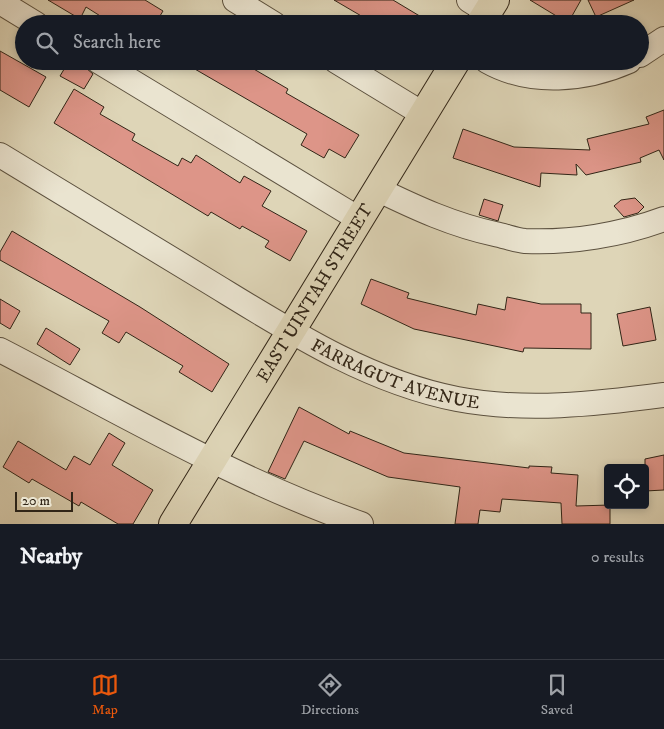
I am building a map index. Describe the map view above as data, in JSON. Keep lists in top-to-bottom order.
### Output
{
  "streets": {
    "main road": ["EAST UINTAH STREET"],
    "street": ["FARRAGUT AVENUE"]
  },
  "crossings": [
    ["EAST UINTAH STREET", "FARRAGUT AVENUE"]
  ],
  "scale_bar": "20 m",
  "page": {
    "search": "Search here",
    "scale": "20 m",
    "heading": ["Nearby", "0 results"],
    "nav": ["Map", "Directions", "Saved"]
  }
}
